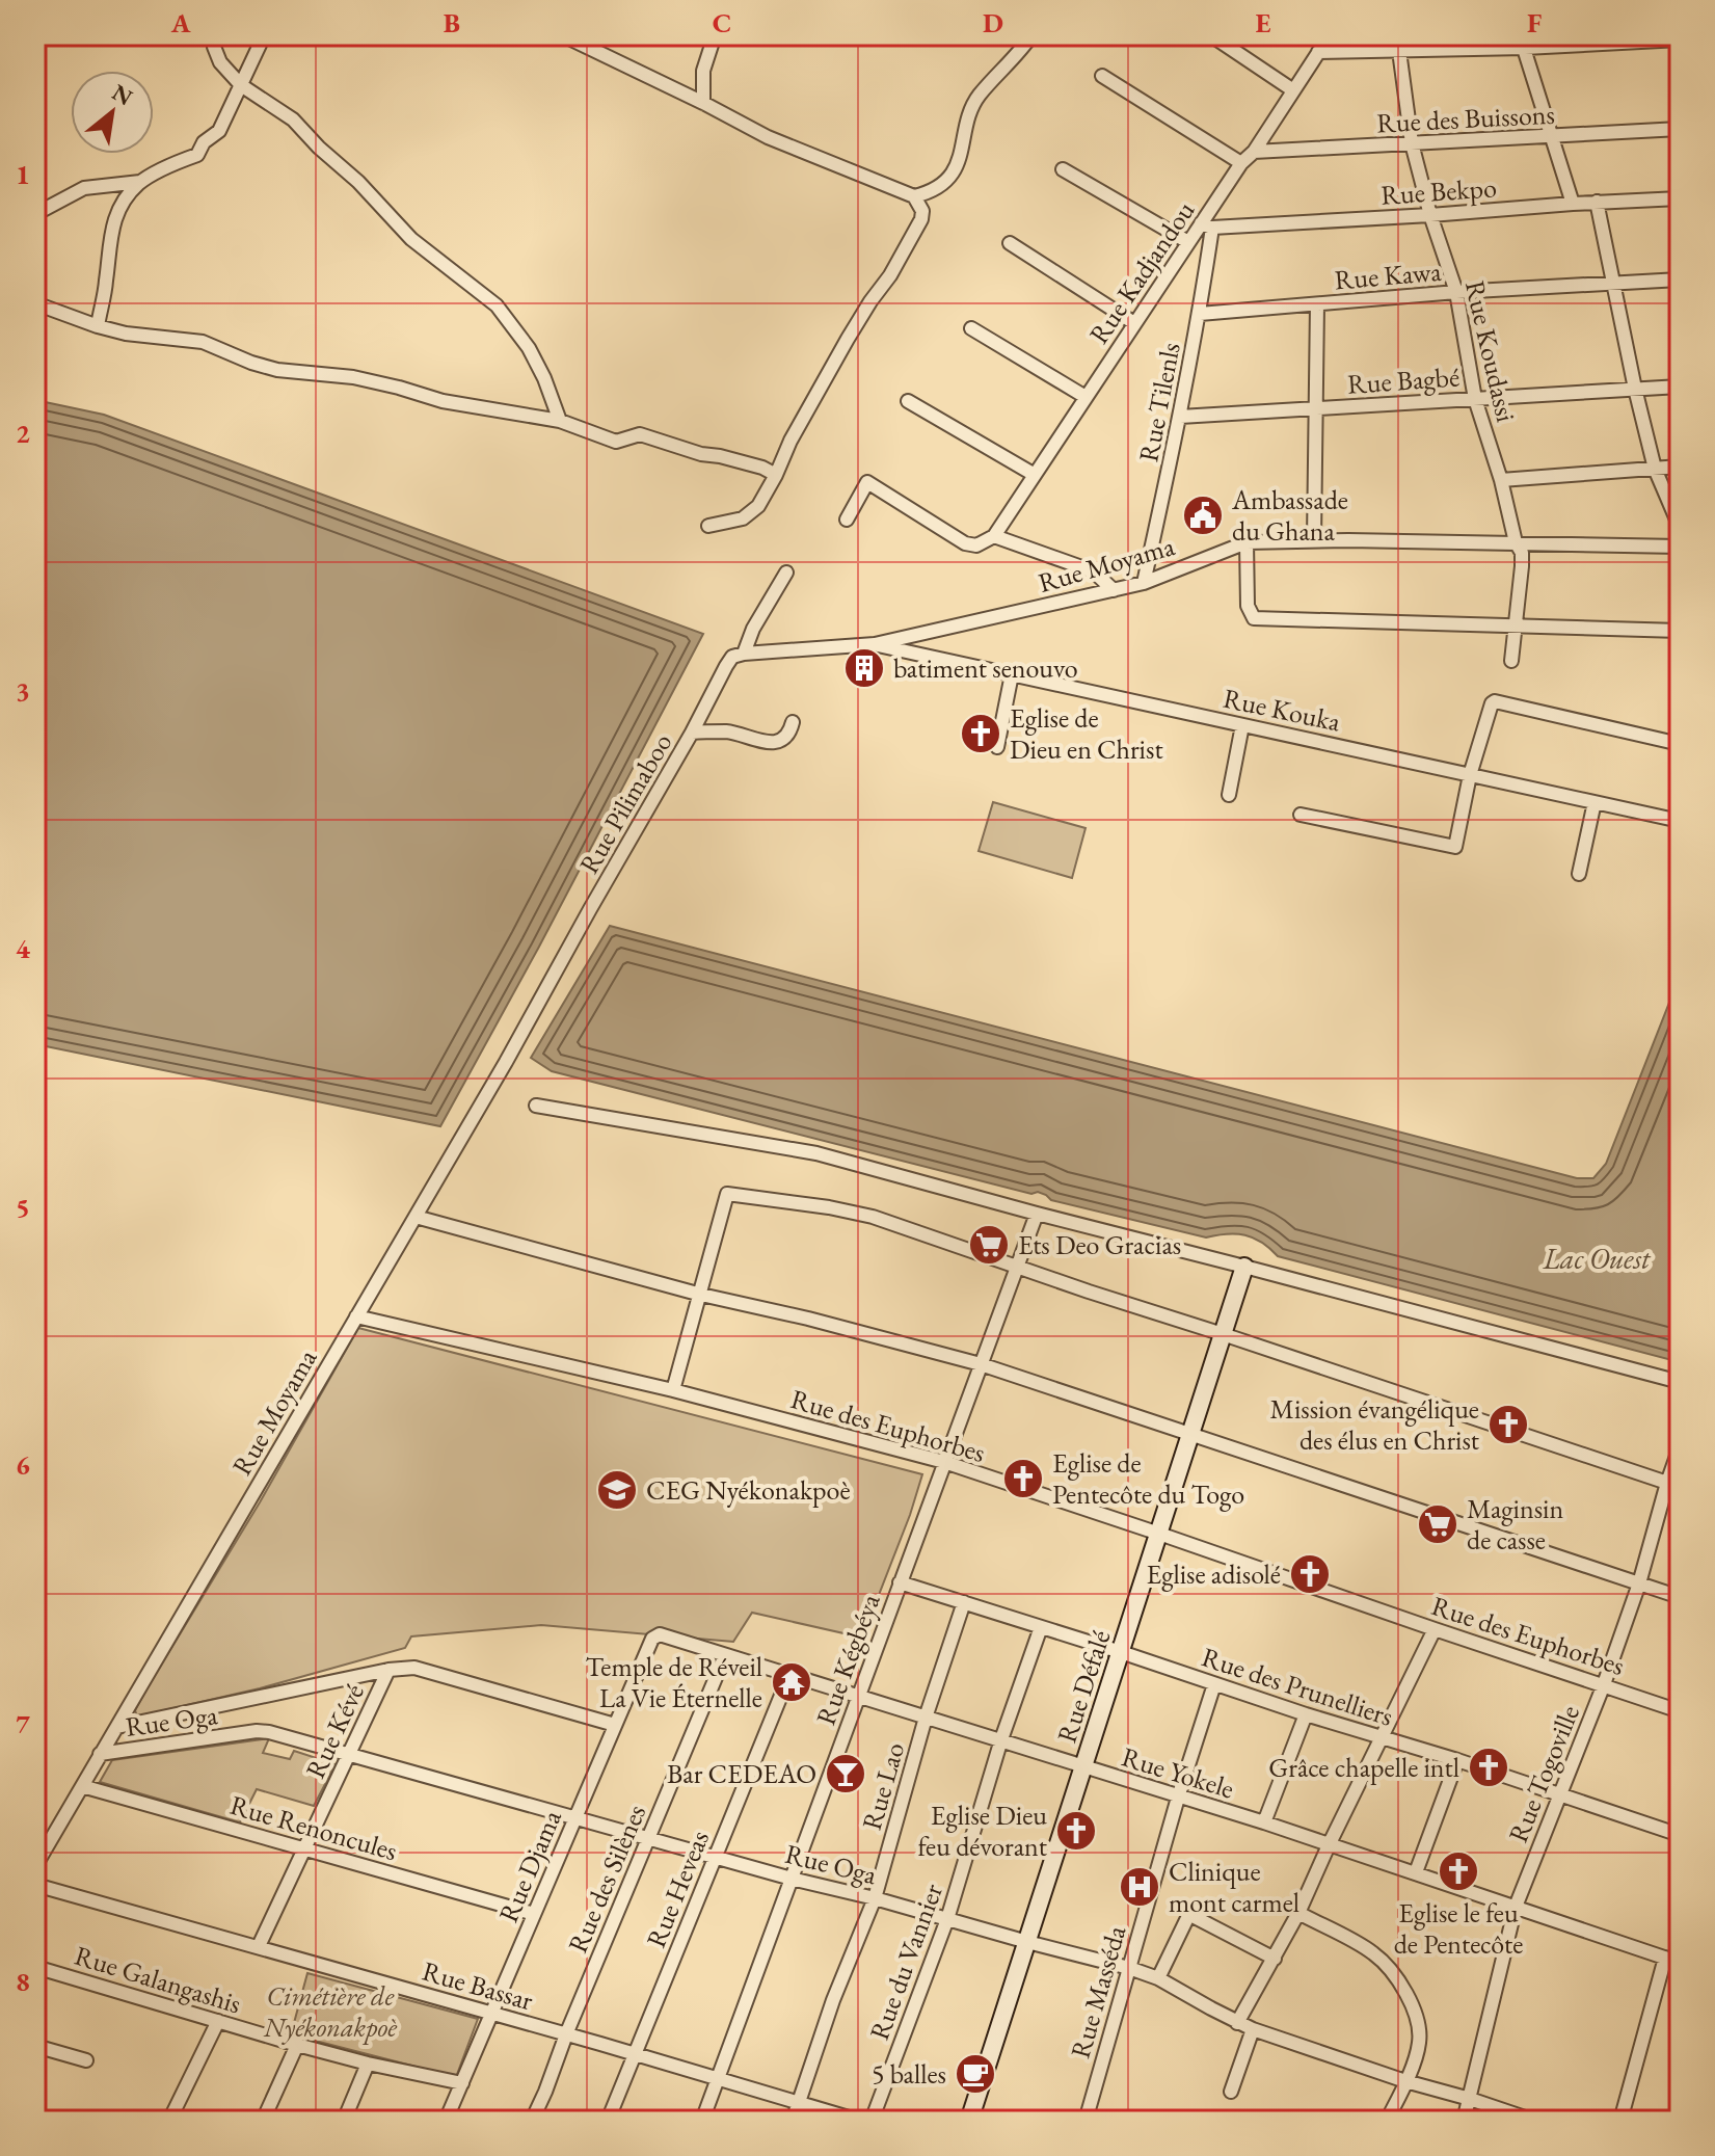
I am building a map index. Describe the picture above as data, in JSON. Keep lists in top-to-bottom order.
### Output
{
  "streets": {
    "street": [
      "Rue des Buissons",
      "Rue Bekpo",
      "Rue Kadjandou",
      "Rue Kawa",
      "Rue Koudassi",
      "Rue Bagbé",
      "Rue Tilenls",
      "Rue Moyama",
      "Rue Kouka",
      "Rue Pilimaboo",
      "Rue des Euphorbes",
      "Rue Kégbéya",
      "Rue Défalé",
      "Rue des Prunelliers",
      "Rue Oga",
      "Rue Kévé",
      "Rue Yokele",
      "Rue Togoville",
      "Rue Lao",
      "Rue Renoncules",
      "Rue Djama",
      "Rue des Silènes",
      "Rue Heveas",
      "Rue du Vannier",
      "Rue Galangashis",
      "Rue Bassar",
      "Rue Masséda"
    ]
  },
  "crossings": [
    ["Rue des Buissons", "Rue Kadjandou"],
    ["Rue des Buissons", "Rue Koudassi"],
    ["Rue Bekpo", "Rue Kadjandou"],
    ["Rue Bekpo", "Rue Koudassi"],
    ["Rue Bekpo", "Rue Tilenls"],
    ["Rue Kadjandou", "Rue Tilenls"],
    ["Rue Kawa", "Rue Koudassi"],
    ["Rue Kawa", "Rue Tilenls"],
    ["Rue Koudassi", "Rue Bagbé"],
    ["Rue Koudassi", "Rue Moyama"],
    ["Rue Bagbé", "Rue Tilenls"],
    ["Rue Tilenls", "Rue Moyama"],
    ["Rue Moyama", "Rue Kouka"],
    ["Rue Moyama", "Rue Pilimaboo"],
    ["Rue Moyama", "Rue des Euphorbes"],
    ["Rue Moyama", "Rue Oga"],
    ["Rue Moyama", "Rue Renoncules"],
    ["Rue des Euphorbes", "Rue Kégbéya"],
    ["Rue des Euphorbes", "Rue Défalé"],
    ["Rue des Euphorbes", "Rue Togoville"],
    ["Rue Kégbéya", "Rue des Prunelliers"],
    ["Rue Kégbéya", "Rue Oga"],
    ["Rue Kégbéya", "Rue Yokele"],
    ["Rue Kégbéya", "Rue Bassar"],
    ["Rue Défalé", "Rue des Prunelliers"],
    ["Rue Défalé", "Rue Oga"],
    ["Rue Défalé", "Rue Yokele"],
    ["Rue des Prunelliers", "Rue Togoville"],
    ["Rue des Prunelliers", "Rue Lao"],
    ["Rue des Prunelliers", "Rue du Vannier"],
    ["Rue des Prunelliers", "Rue Masséda"],
    ["Rue Oga", "Rue Kévé"],
    ["Rue Oga", "Rue Togoville"],
    ["Rue Oga", "Rue Lao"],
    ["Rue Oga", "Rue Djama"],
    ["Rue Oga", "Rue des Silènes"],
    ["Rue Oga", "Rue Heveas"],
    ["Rue Oga", "Rue du Vannier"],
    ["Rue Oga", "Rue Masséda"],
    ["Rue Kévé", "Rue Renoncules"],
    ["Rue Kévé", "Rue Bassar"],
    ["Rue Yokele", "Rue Togoville"],
    ["Rue Yokele", "Rue Lao"],
    ["Rue Yokele", "Rue Djama"],
    ["Rue Yokele", "Rue des Silènes"],
    ["Rue Yokele", "Rue Heveas"],
    ["Rue Yokele", "Rue du Vannier"],
    ["Rue Yokele", "Rue Masséda"],
    ["Rue Lao", "Rue Bassar"],
    ["Rue Renoncules", "Rue Djama"],
    ["Rue Djama", "Rue Galangashis"],
    ["Rue Djama", "Rue Bassar"],
    ["Rue des Silènes", "Rue Bassar"],
    ["Rue Heveas", "Rue Bassar"]
  ],
  "water": ["Lac Ouest"],
  "parks": ["Cimétière de Nyékonakpoè"],
  "places": {
    "public building": ["Ambassade du Ghana"],
    "building": ["batiment senouvo"],
    "church": [
      "Eglise de Dieu en Christ",
      "Mission évangélique des élus en Christ",
      "Eglise de Pentecôte du Togo",
      "Eglise adisolé",
      "Grâce chapelle intl",
      "Eglise Dieu feu dévorant",
      "Eglise le feu de Pentecôte"
    ],
    "supermarket": ["Ets Deo Gracias", "Maginsin de casse"],
    "school or university": ["CEG Nyékonakpoè"],
    "temple": ["Temple de Réveil La Vie Éternelle"],
    "bar": ["Bar CEDEAO"],
    "hospital": ["Clinique mont carmel"],
    "cafe": ["5 balles"]
  },
  "north": "top right",
  "grid": {
    "columns": [
      "A",
      "B",
      "C",
      "D",
      "E",
      "F"
    ],
    "rows": [
      "1",
      "2",
      "3",
      "4",
      "5",
      "6",
      "7",
      "8"
    ]
  }
}
